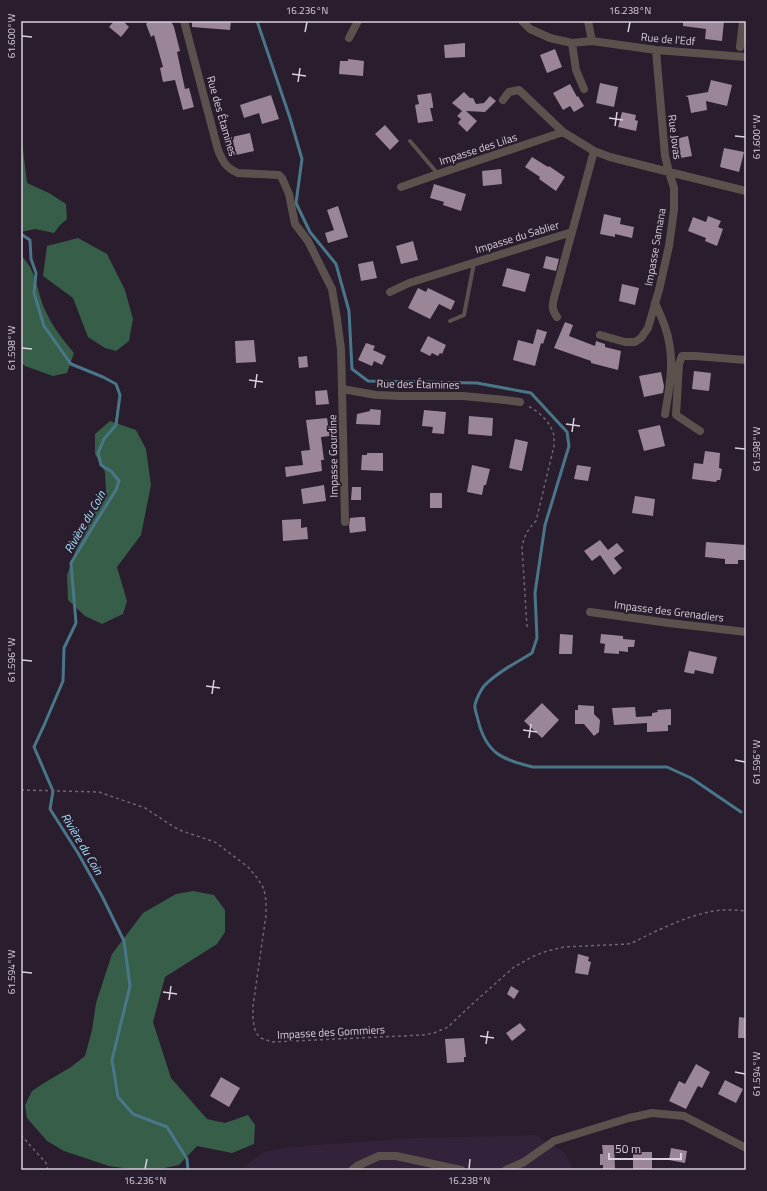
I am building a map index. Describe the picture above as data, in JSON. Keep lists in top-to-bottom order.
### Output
{
  "streets": {
    "street": [
      "Rue de l'Edf",
      "Rue des Étamines",
      "Rue Jovas",
      "Impasse des Lilas",
      "Impasse du Sablier",
      "Impasse Samana",
      "Impasse Gourdine",
      "Impasse des Grenadiers"
    ],
    "path": ["Impasse des Gommiers"]
  },
  "crossings": [
    ["Rue de l'Edf", "Rue Jovas"],
    ["Rue des Étamines", "Impasse Gourdine"],
    ["Rue Jovas", "Impasse Samana"]
  ],
  "water": ["Rivière du Coin"],
  "scale_bar": "50 m",
  "coordinates": [
    "16.236°N",
    "16.238°N",
    "61.600°W",
    "61.598°W",
    "61.596°W",
    "61.594°W"
  ]
}
